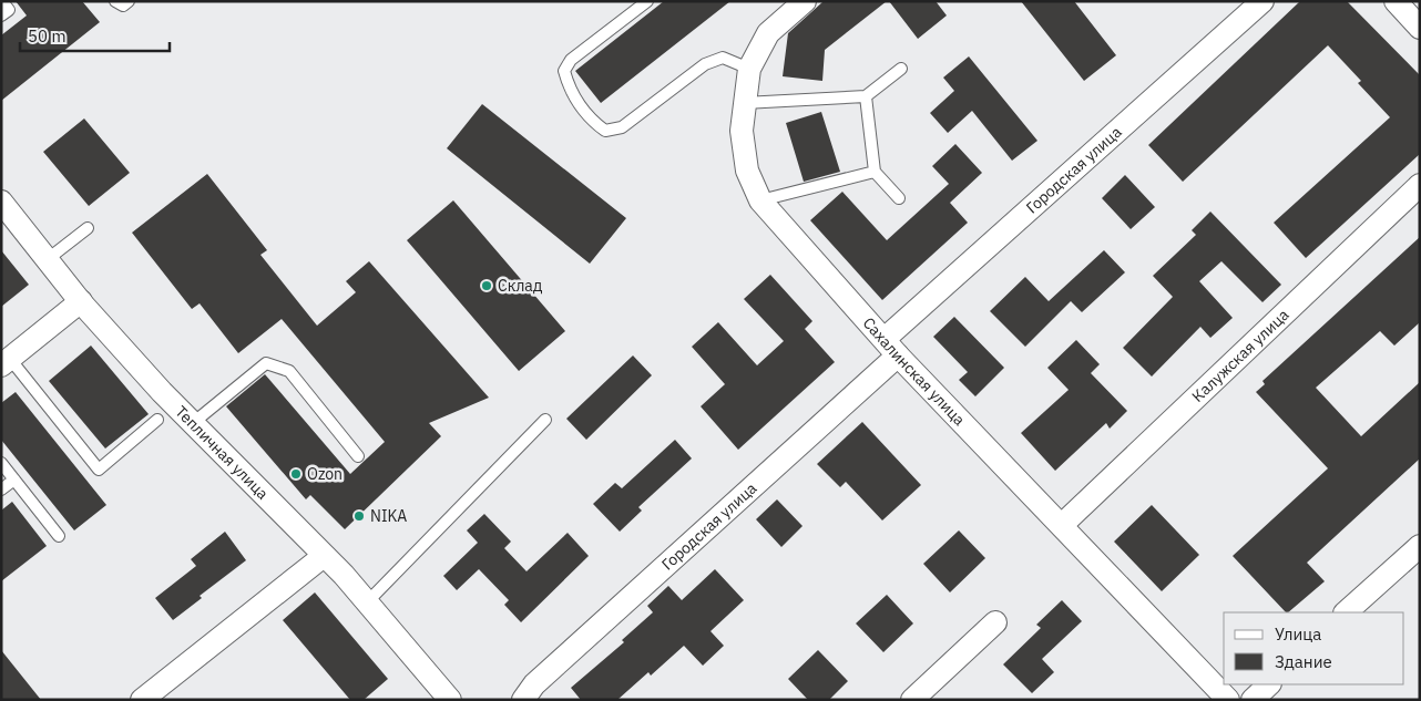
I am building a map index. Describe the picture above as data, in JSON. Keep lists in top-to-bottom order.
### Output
{
  "streets": {
    "street": [
      "Городская улица",
      "Калужская улица",
      "Сахалинская улица",
      "Тепличная улица"
    ]
  },
  "crossings": [
    ["Городская улица", "Сахалинская улица"],
    ["Калужская улица", "Сахалинская улица"]
  ],
  "places": ["Склад", "Ozon", "NIKA"],
  "legend": ["Улица", "Здание"],
  "scale_bar": "50 m"
}
